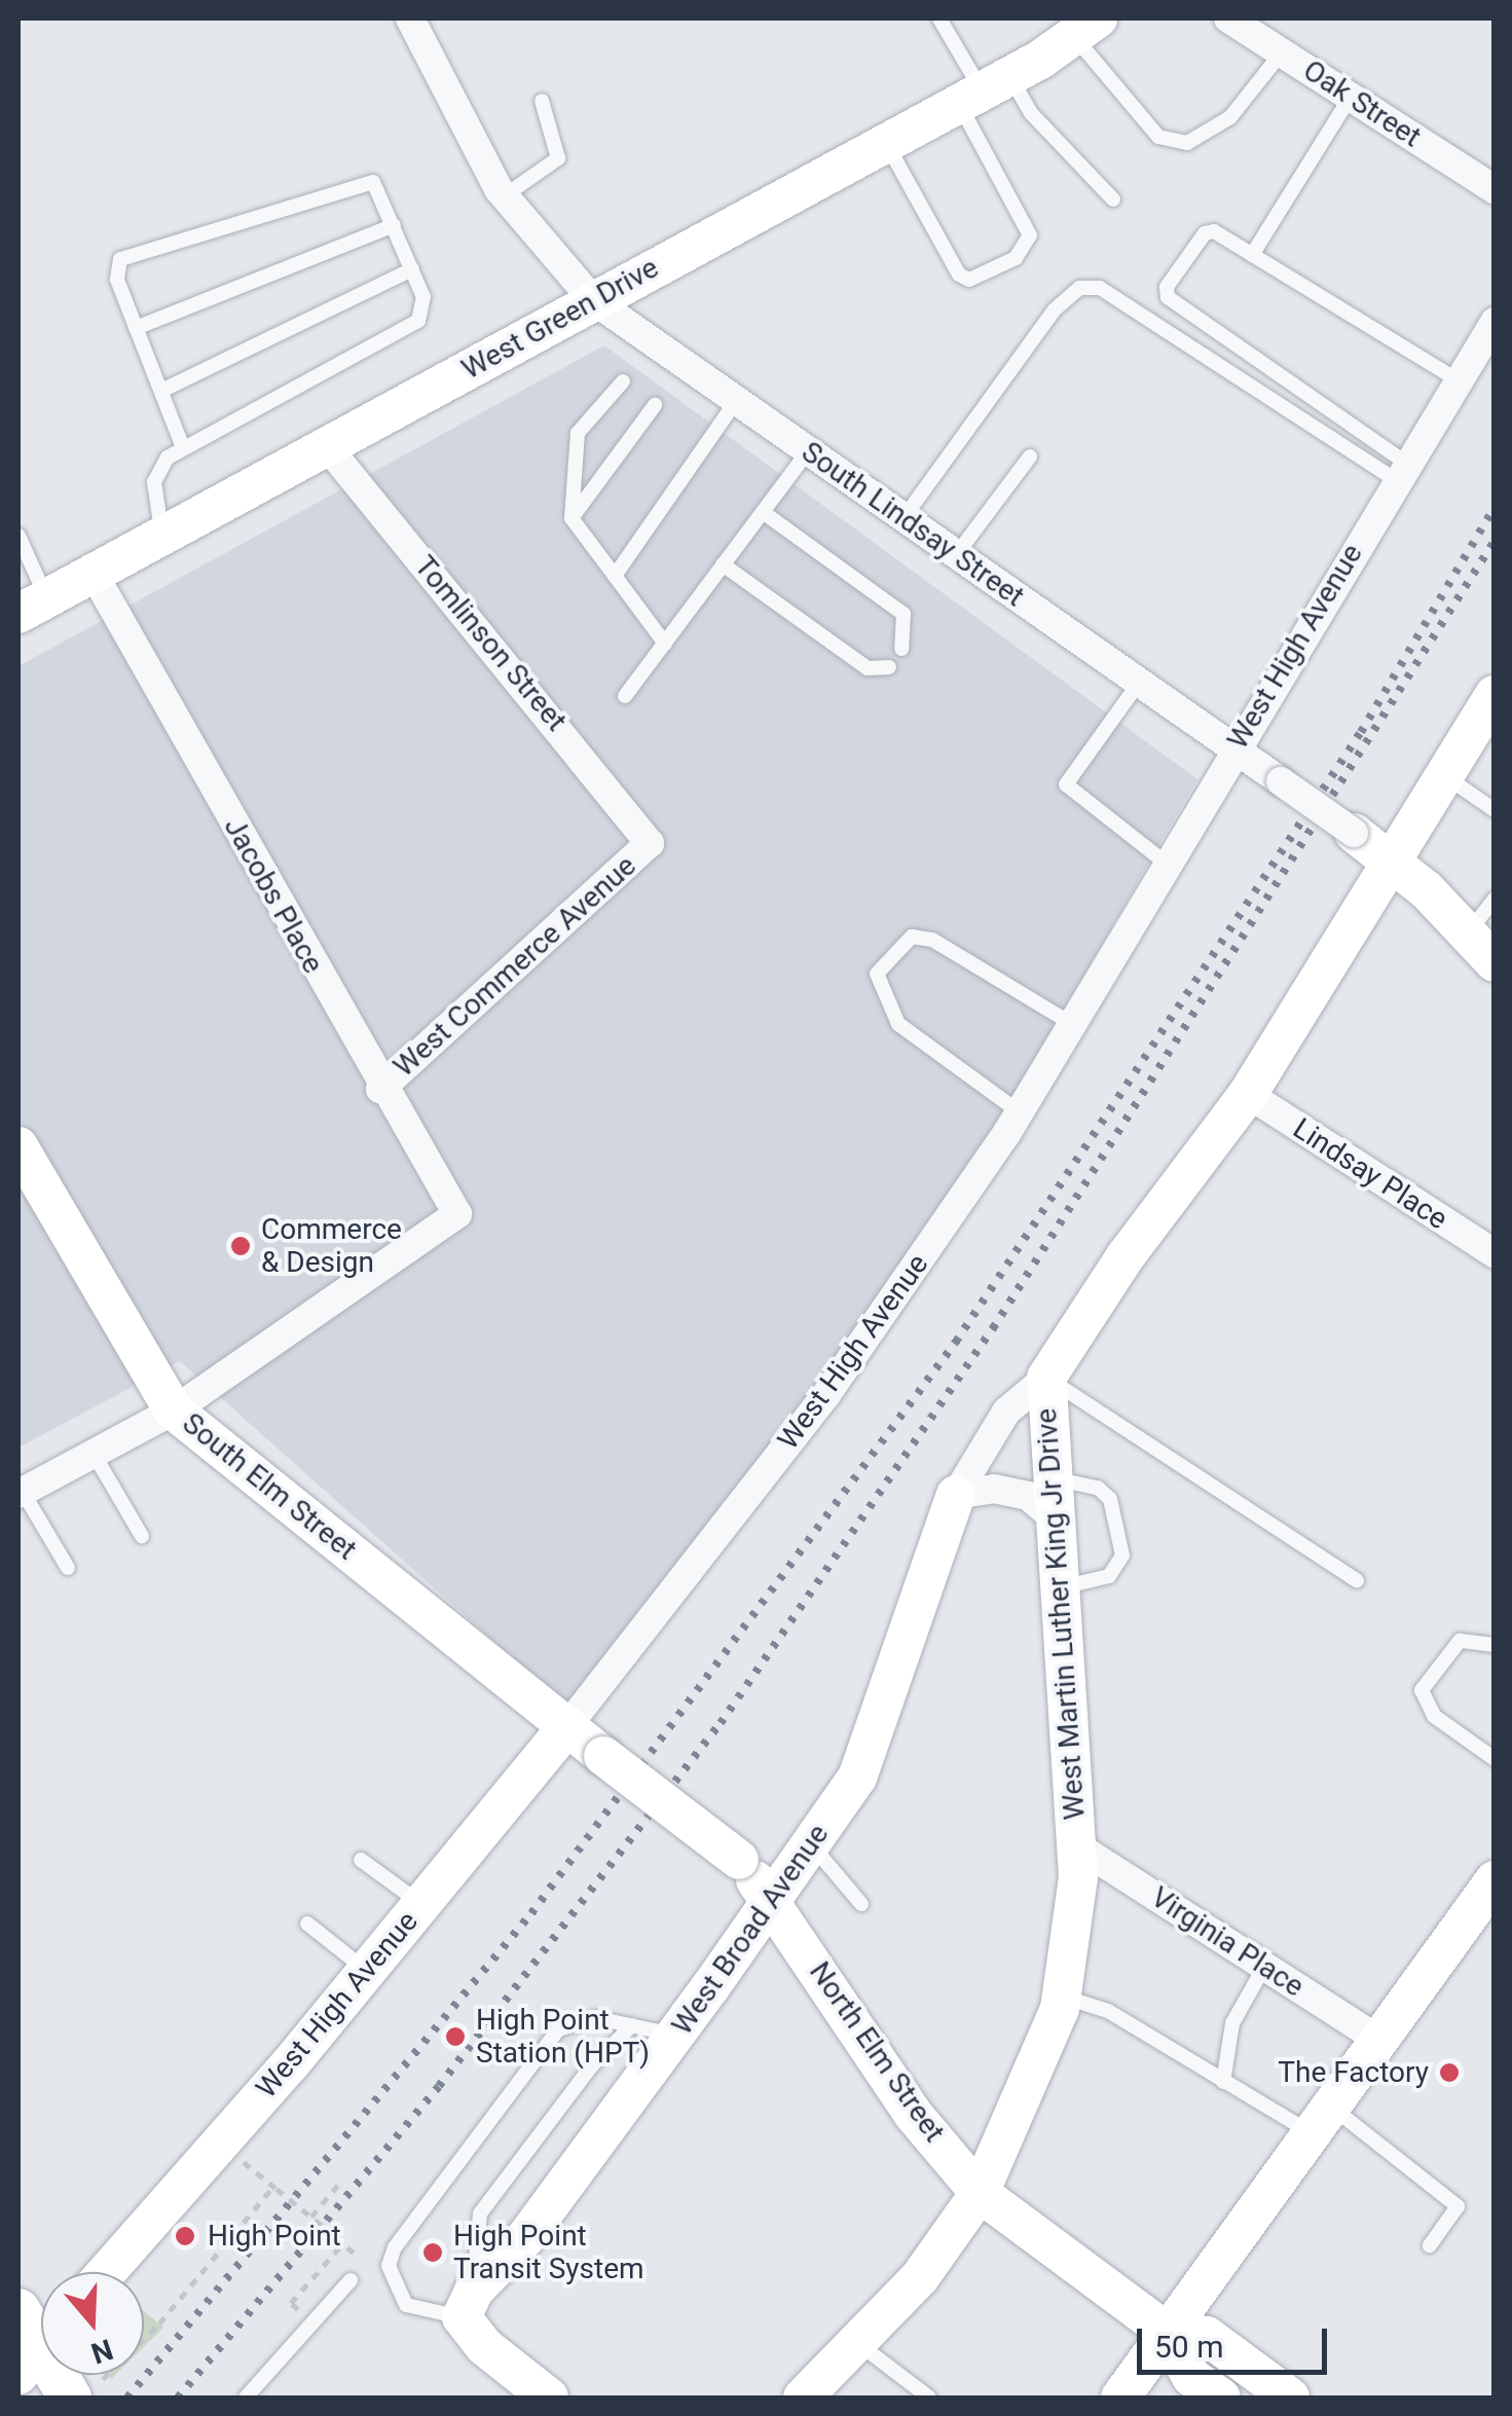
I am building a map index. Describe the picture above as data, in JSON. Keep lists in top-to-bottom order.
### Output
{
  "streets": {
    "main road": [
      "West Green Drive",
      "South Lindsay Street",
      "West High Avenue",
      "South Elm Street",
      "West Martin Luther King Jr Drive",
      "West Broad Avenue",
      "North Elm Street"
    ],
    "street": [
      "Oak Street",
      "Tomlinson Street",
      "Jacobs Place",
      "West Commerce Avenue",
      "Lindsay Place",
      "Virginia Place"
    ]
  },
  "crossings": [
    ["West Green Drive", "South Lindsay Street"],
    ["West Green Drive", "Tomlinson Street"],
    ["West Green Drive", "Jacobs Place"],
    ["South Lindsay Street", "West High Avenue"],
    ["South Lindsay Street", "West Martin Luther King Jr Drive"],
    ["Tomlinson Street", "West Commerce Avenue"],
    ["West High Avenue", "South Elm Street"],
    ["Jacobs Place", "West Commerce Avenue"],
    ["Jacobs Place", "South Elm Street"],
    ["Lindsay Place", "West Martin Luther King Jr Drive"],
    ["South Elm Street", "North Elm Street"],
    ["West Martin Luther King Jr Drive", "West Broad Avenue"],
    ["West Martin Luther King Jr Drive", "Virginia Place"],
    ["West Martin Luther King Jr Drive", "North Elm Street"],
    ["West Broad Avenue", "North Elm Street"]
  ],
  "places": [
    "Commerce & Design",
    "High Point Station (HPT)",
    "The Factory",
    "High Point",
    "High Point Transit System"
  ],
  "scale_bar": "50 m",
  "north": "bottom"
}
